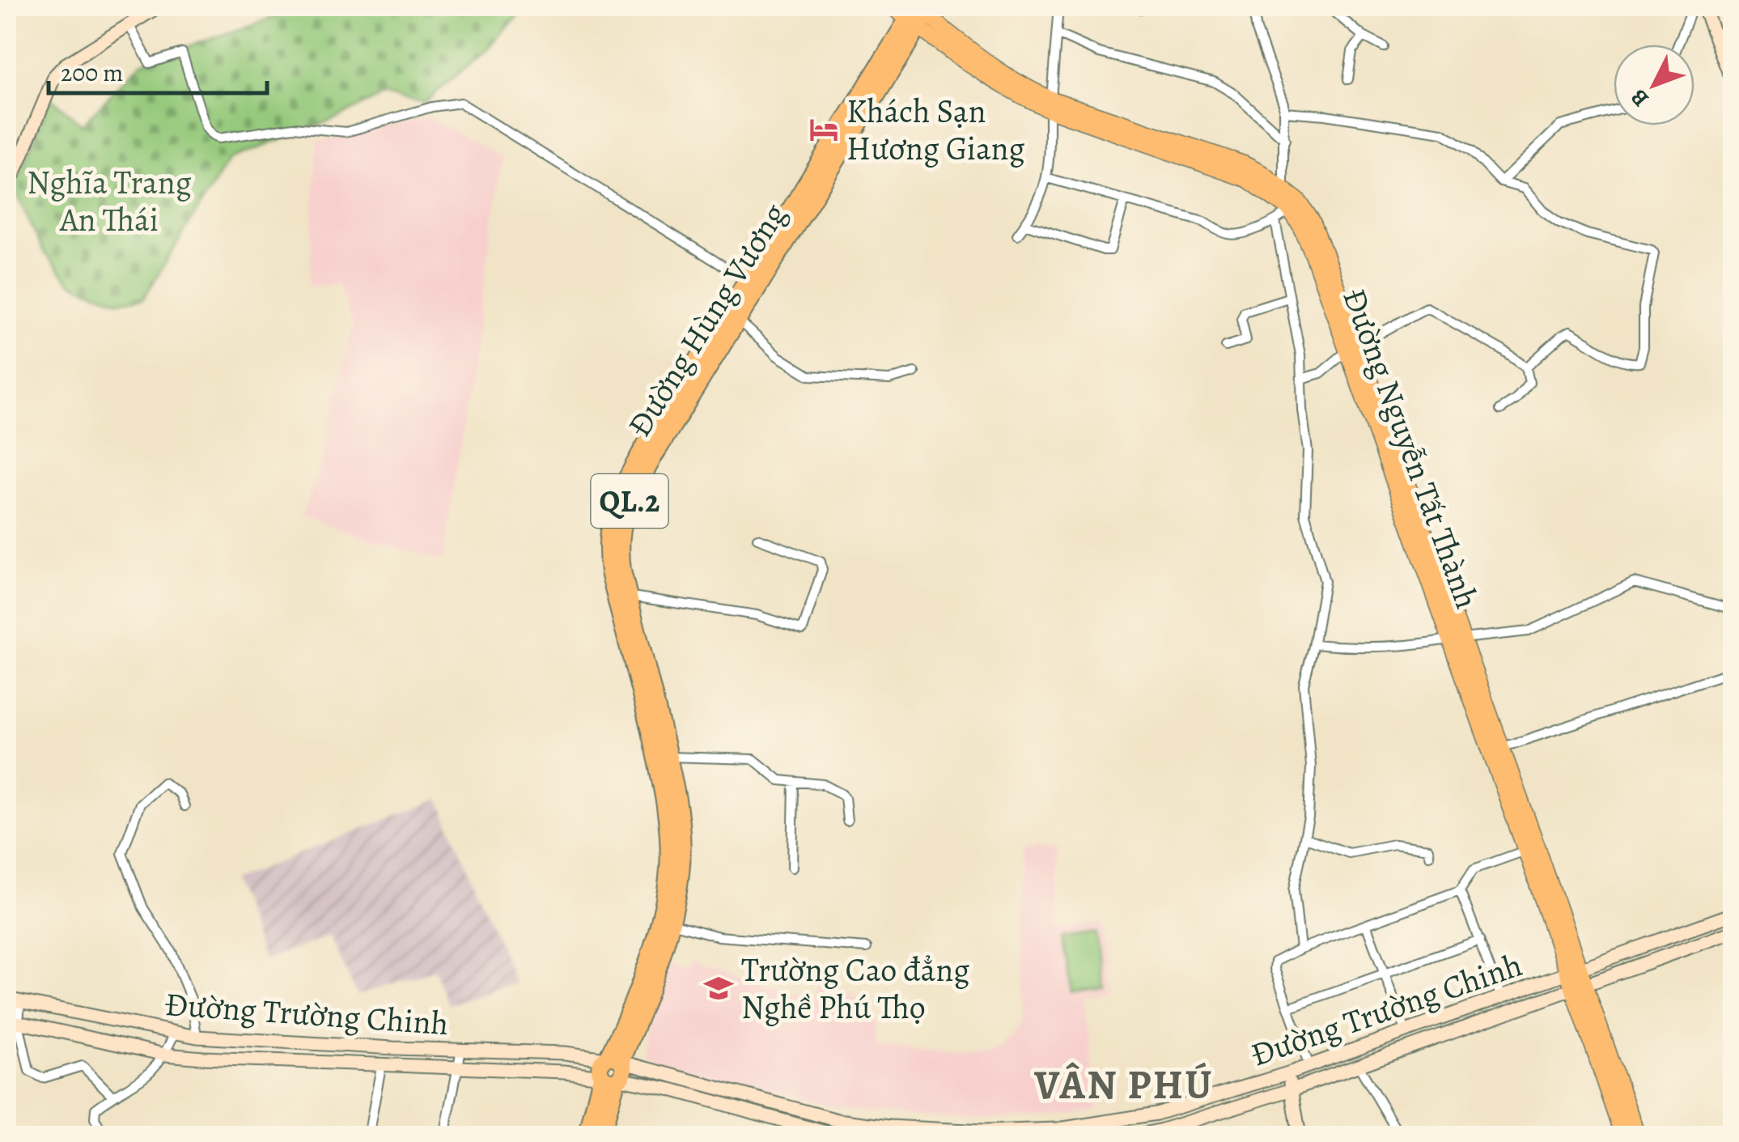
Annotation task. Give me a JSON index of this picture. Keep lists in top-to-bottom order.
{
  "streets": {
    "highway": ["Đường Hùng Vương", "QL.2"],
    "main road": ["Đường Nguyễn Tất Thành", "Đường Trường Chinh"]
  },
  "crossings": [
    ["Đường Hùng Vương", "Đường Nguyễn Tất Thành"],
    ["Đường Hùng Vương", "Đường Trường Chinh"],
    ["Đường Nguyễn Tất Thành", "Đường Trường Chinh"]
  ],
  "districts": ["VÂN PHÚ"],
  "parks": ["Nghĩa Trang An Thái"],
  "places": {
    "hotel": ["Khách Sạn Hương Giang"],
    "school or university": ["Trường Cao đẳng Nghề Phú Thọ"]
  },
  "scale_bar": "200 m",
  "north": "bottom left"
}
